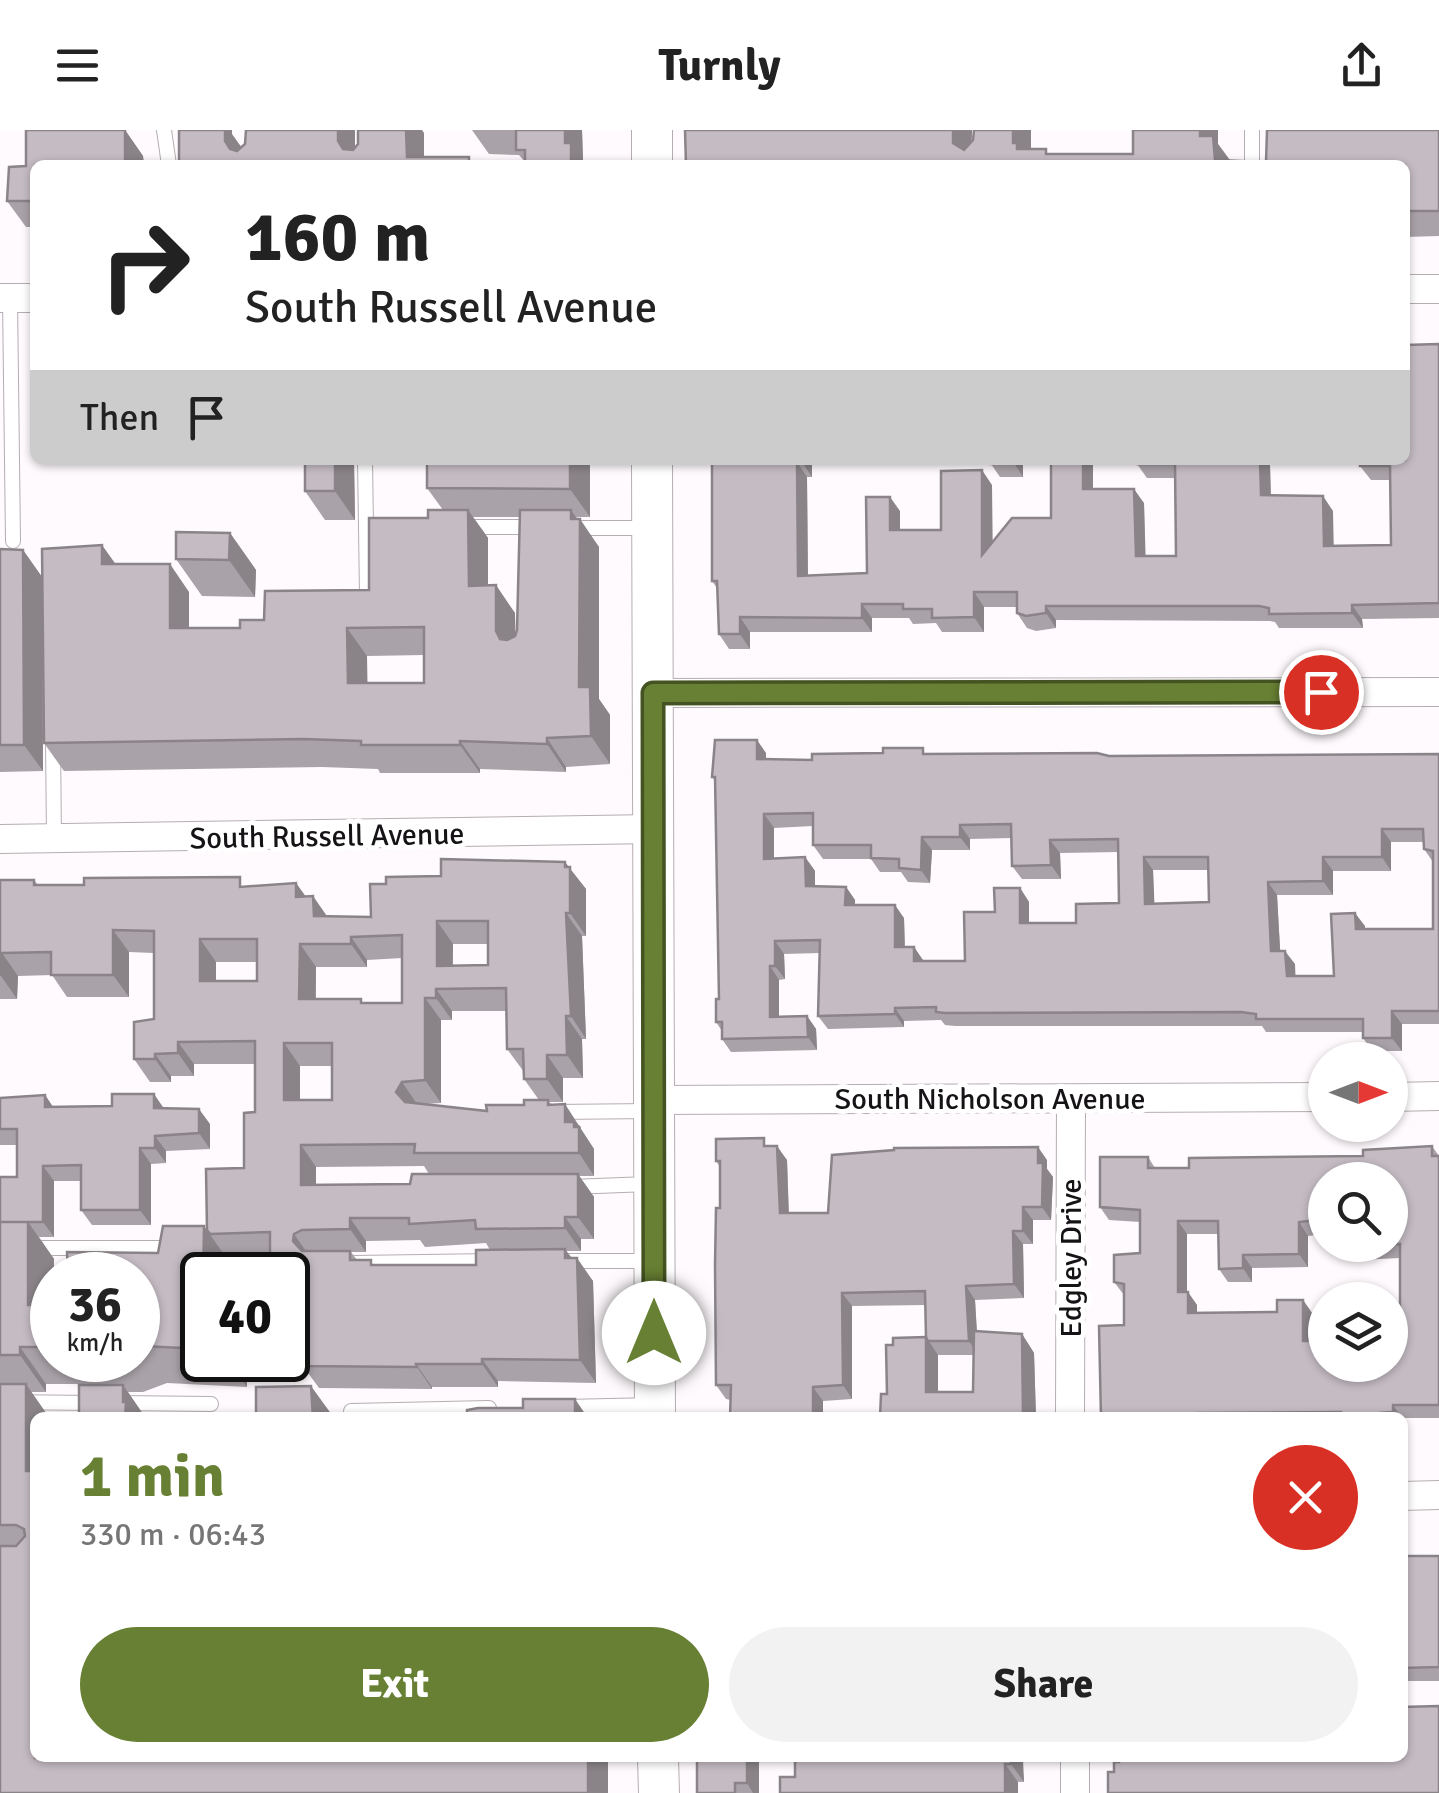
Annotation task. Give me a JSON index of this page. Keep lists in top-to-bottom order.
{
  "streets": {
    "street": ["South Russell Avenue", "South Nicholson Avenue", "Edgley Drive"]
  },
  "crossings": [
    ["South Nicholson Avenue", "Edgley Drive"]
  ],
  "north": "right",
  "page": {
    "header": "Turnly",
    "turn": ["160 m", "South Russell Avenue"],
    "then": "Then",
    "speed": "36 km/h",
    "limit": "40",
    "heading": ["1 min", "330 m · 06:43"],
    "buttons": ["Exit", "Share"]
  }
}
